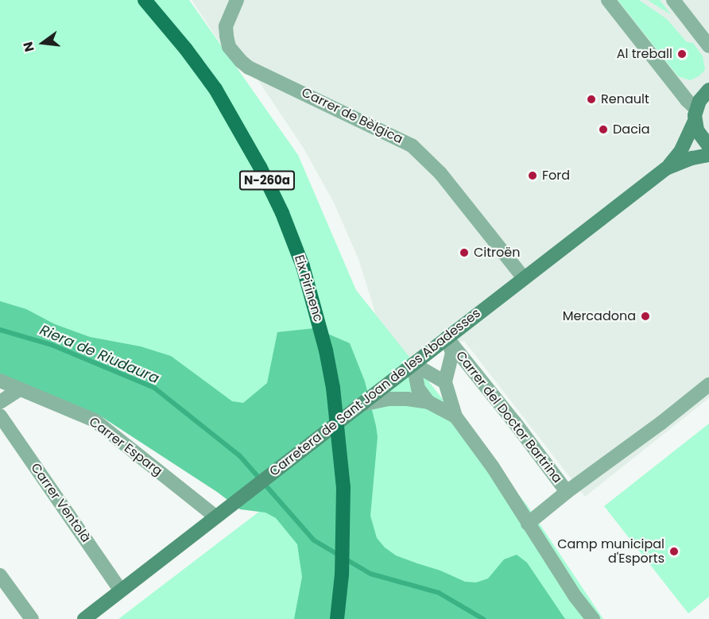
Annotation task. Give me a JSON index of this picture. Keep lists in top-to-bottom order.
{
  "streets": {
    "main road": ["N-260a", "Eix Pirinenc", "Carretera de Sant Joan de les Abadesses"],
    "street": [
      "Carrer de Bèlgica",
      "Carrer del Doctor Bartrina",
      "Carrer Esparg",
      "Carrer Ventolà"
    ]
  },
  "crossings": [
    ["Carrer de Bèlgica", "Carretera de Sant Joan de les Abadesses"],
    ["Carretera de Sant Joan de les Abadesses", "Carrer del Doctor Bartrina"],
    ["Carretera de Sant Joan de les Abadesses", "Carrer Esparg"],
    ["Carretera de Sant Joan de les Abadesses", "Carrer Ventolà"]
  ],
  "water": ["Riera de Riudaura"],
  "places": [
    "Al treball",
    "Renault",
    "Dacia",
    "Ford",
    "Citroën",
    "Mercadona",
    "Camp municipal d'Esports"
  ],
  "north": "left"
}
